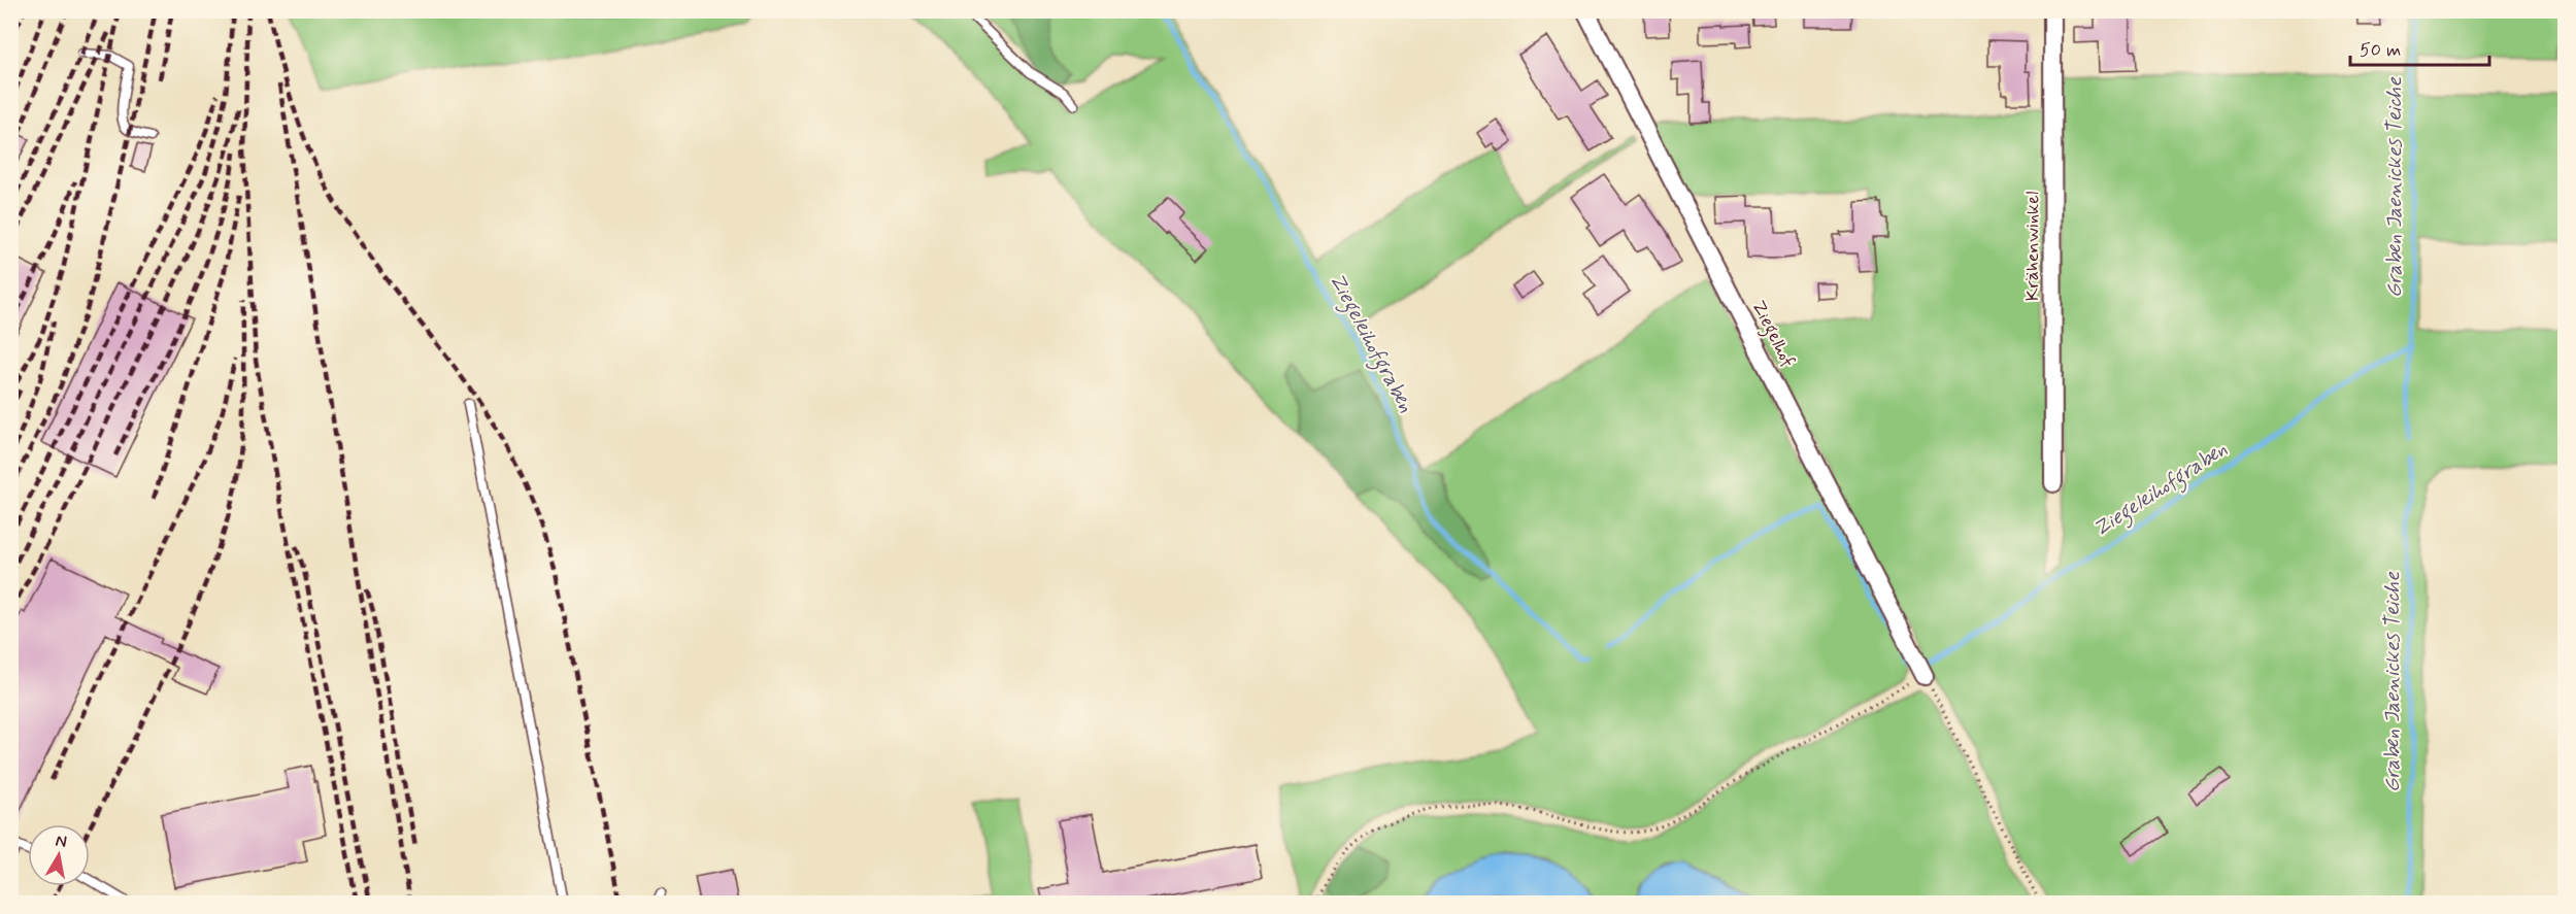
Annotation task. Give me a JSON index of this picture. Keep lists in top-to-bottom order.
{
  "streets": {
    "street": ["Krähenwinkel", "Ziegelhof"]
  },
  "water": ["Graben Jaenickes Teiche", "Ziegeleihofgraben"],
  "scale_bar": "50 m",
  "north": "top"
}
